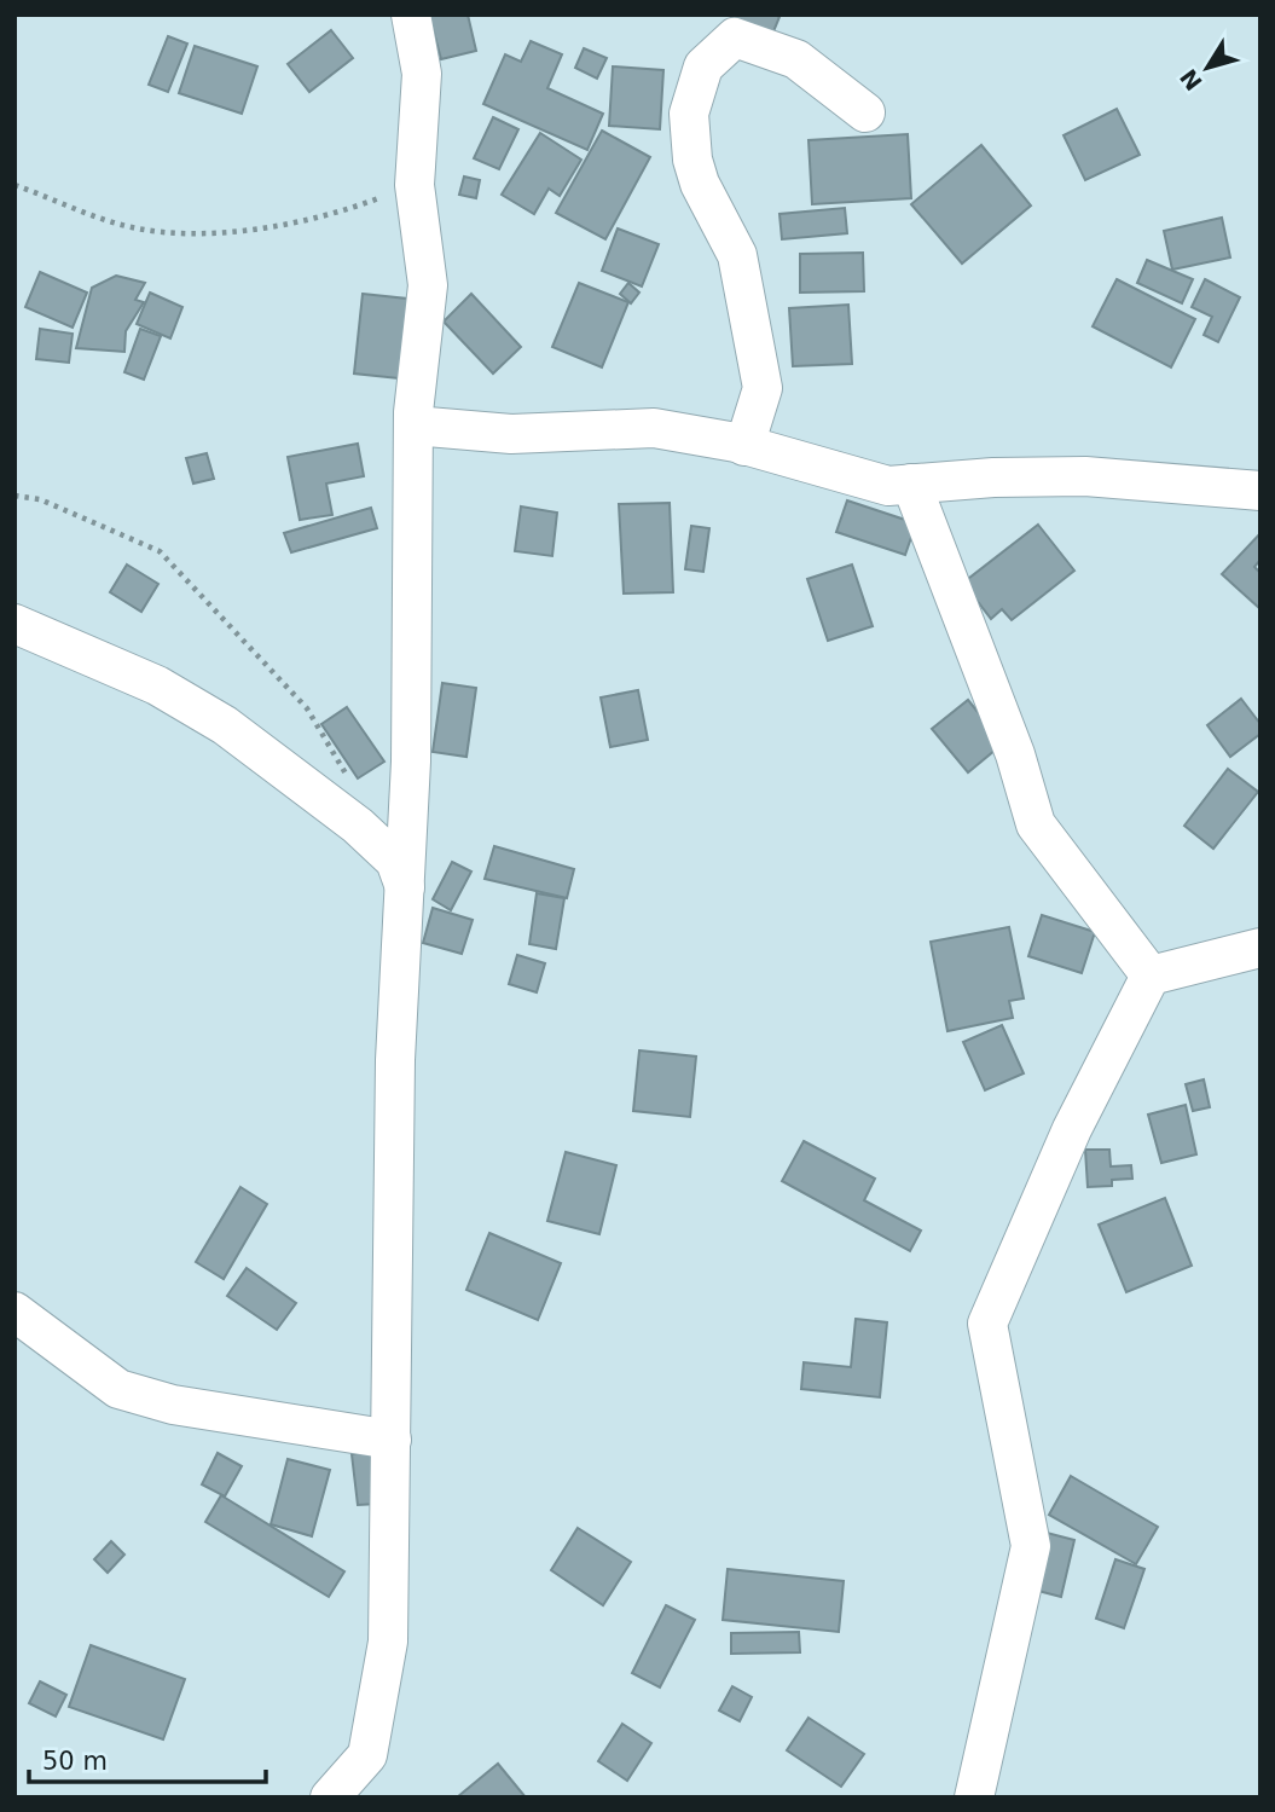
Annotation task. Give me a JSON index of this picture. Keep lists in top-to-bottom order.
{
  "scale_bar": "50 m",
  "north": "bottom left"
}
